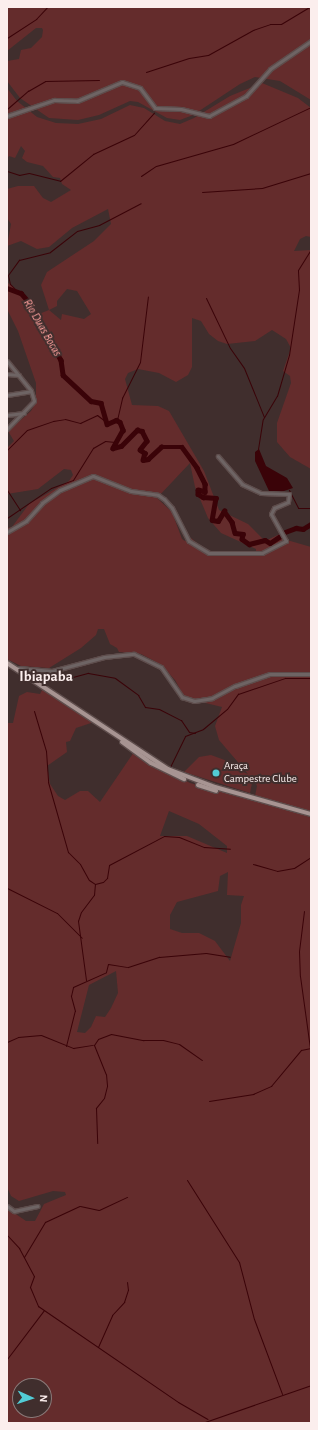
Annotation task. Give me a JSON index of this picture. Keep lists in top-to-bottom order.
{
  "districts": ["Ibiapaba"],
  "water": ["Rio Duas Bocas"],
  "places": ["Araça Campestre Clube"],
  "north": "right"
}
